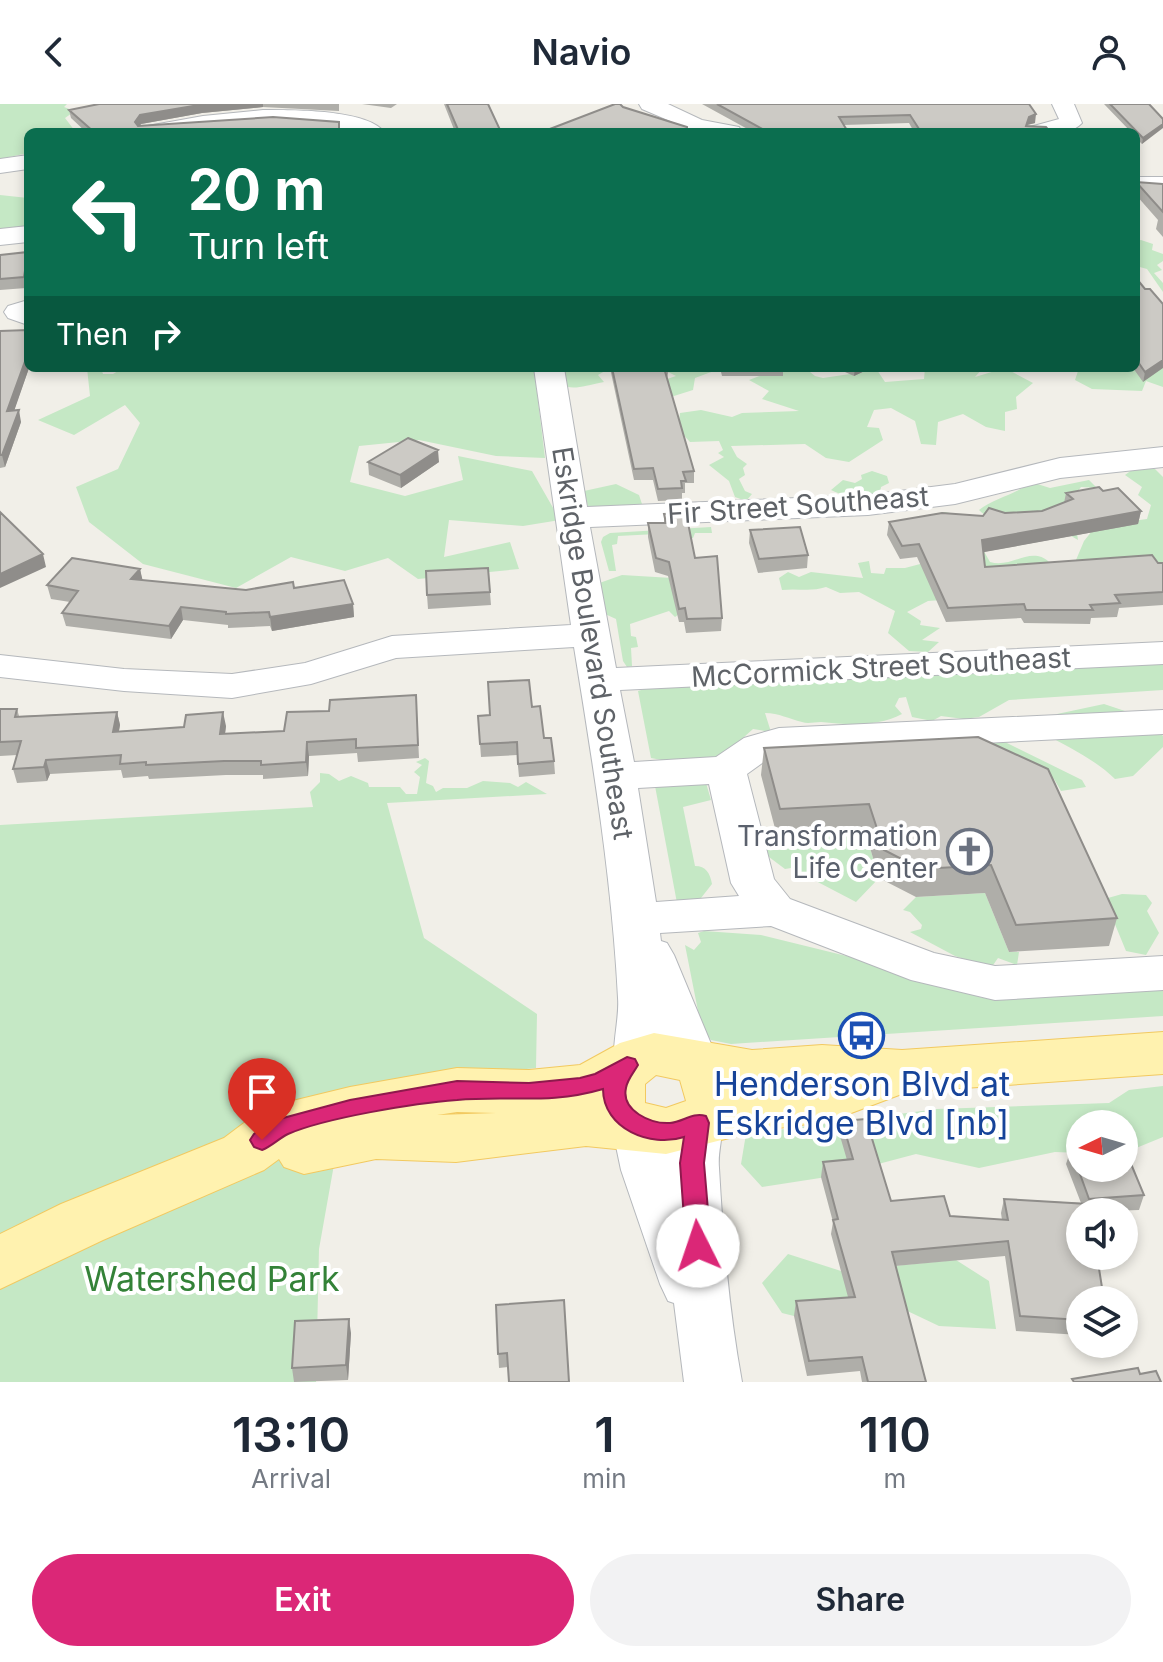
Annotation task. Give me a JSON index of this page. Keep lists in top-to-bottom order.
{
  "streets": {
    "street": ["Fir Street Southeast", "Eskridge Boulevard Southeast", "McCormick Street Southeast"]
  },
  "crossings": [
    ["Fir Street Southeast", "Eskridge Boulevard Southeast"],
    ["Eskridge Boulevard Southeast", "McCormick Street Southeast"]
  ],
  "parks": ["Watershed Park"],
  "places": {
    "church": ["Transformation Life Center"],
    "bus stop": ["Henderson Blvd at Eskridge Blvd [nb]"]
  },
  "north": "left",
  "page": {
    "header": "Navio",
    "turn": ["20 m", "Turn left"],
    "then": "Then",
    "eta": [
      "13:10",
      "Arrival",
      "1",
      "min",
      "110",
      "m"
    ],
    "buttons": ["Exit", "Share"]
  }
}
